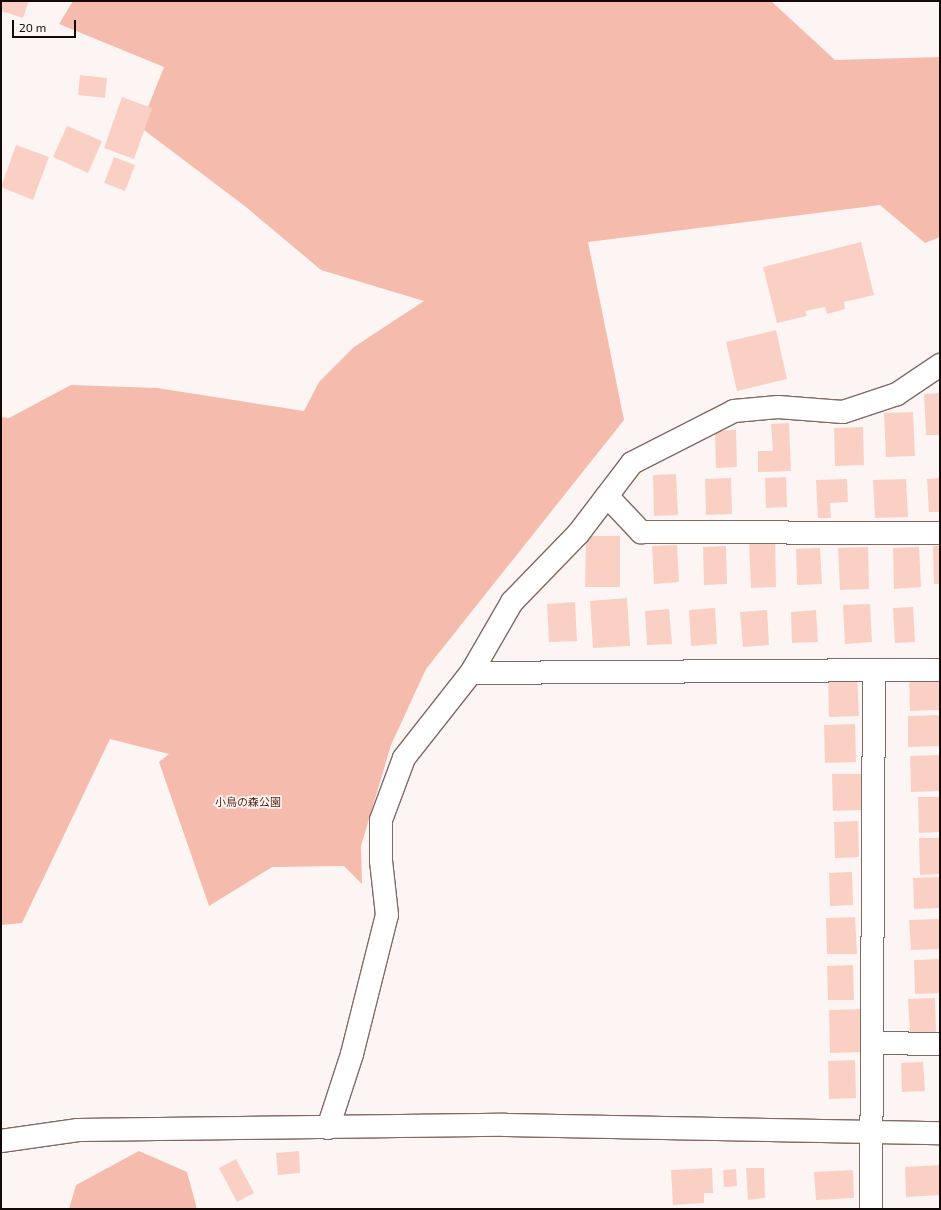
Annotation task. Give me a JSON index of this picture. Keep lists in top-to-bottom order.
{
  "parks": ["小鳥の森公園"],
  "scale_bar": "20 m"
}
